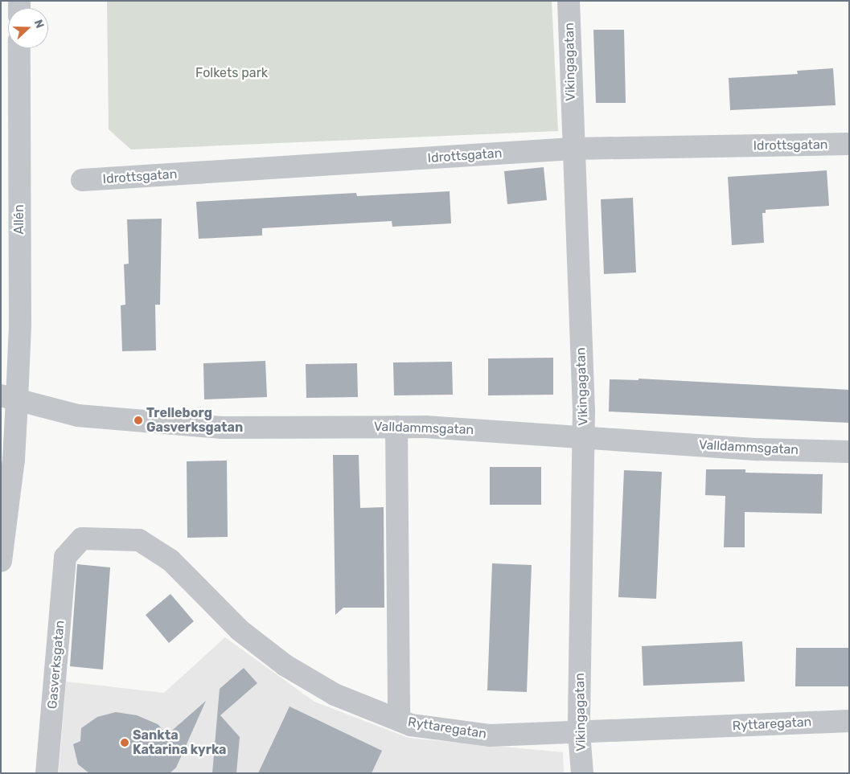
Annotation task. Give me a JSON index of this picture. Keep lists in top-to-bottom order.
{
  "streets": {
    "street": [
      "Vikingagatan",
      "Idrottsgatan",
      "Allén",
      "Valldammsgatan",
      "Gasverksgatan",
      "Ryttaregatan"
    ]
  },
  "crossings": [
    ["Vikingagatan", "Idrottsgatan"],
    ["Vikingagatan", "Valldammsgatan"],
    ["Vikingagatan", "Ryttaregatan"],
    ["Allén", "Valldammsgatan"],
    ["Gasverksgatan", "Ryttaregatan"]
  ],
  "parks": ["Folkets park"],
  "places": ["Trelleborg Gasverksgatan", "Sankta Katarina kyrka"],
  "north": "right"
}
